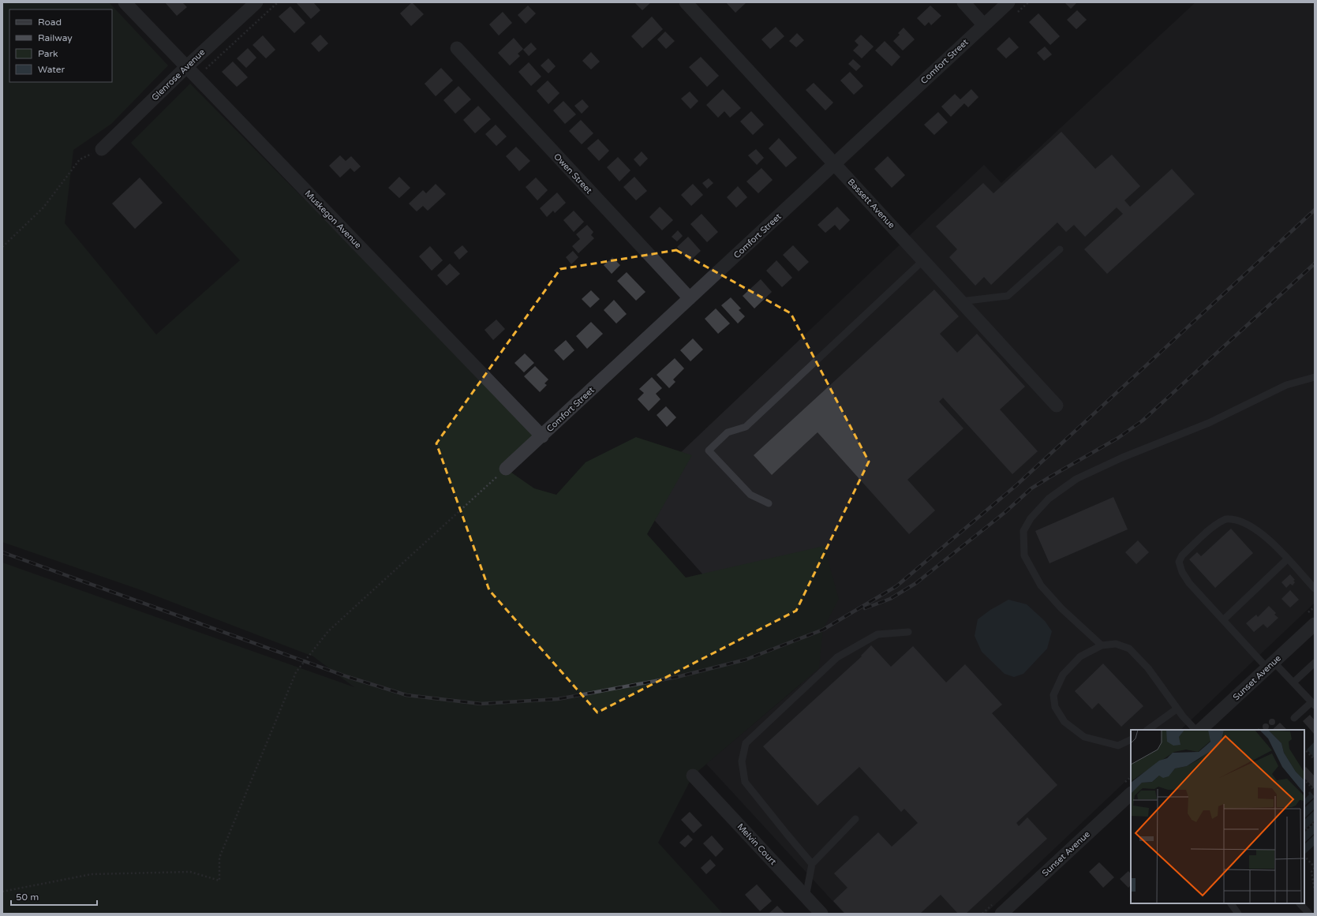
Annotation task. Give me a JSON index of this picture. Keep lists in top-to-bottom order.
{
  "streets": {
    "street": [
      "Comfort Street",
      "Glenrose Avenue",
      "Owen Street",
      "Bassett Avenue",
      "Muskegon Avenue",
      "Sunset Avenue",
      "Melvin Court"
    ]
  },
  "crossings": [
    ["Comfort Street", "Owen Street"],
    ["Comfort Street", "Bassett Avenue"],
    ["Comfort Street", "Muskegon Avenue"],
    ["Glenrose Avenue", "Muskegon Avenue"]
  ],
  "legend": [
    "Road",
    "Railway",
    "Park",
    "Water"
  ],
  "scale_bar": "50 m"
}
